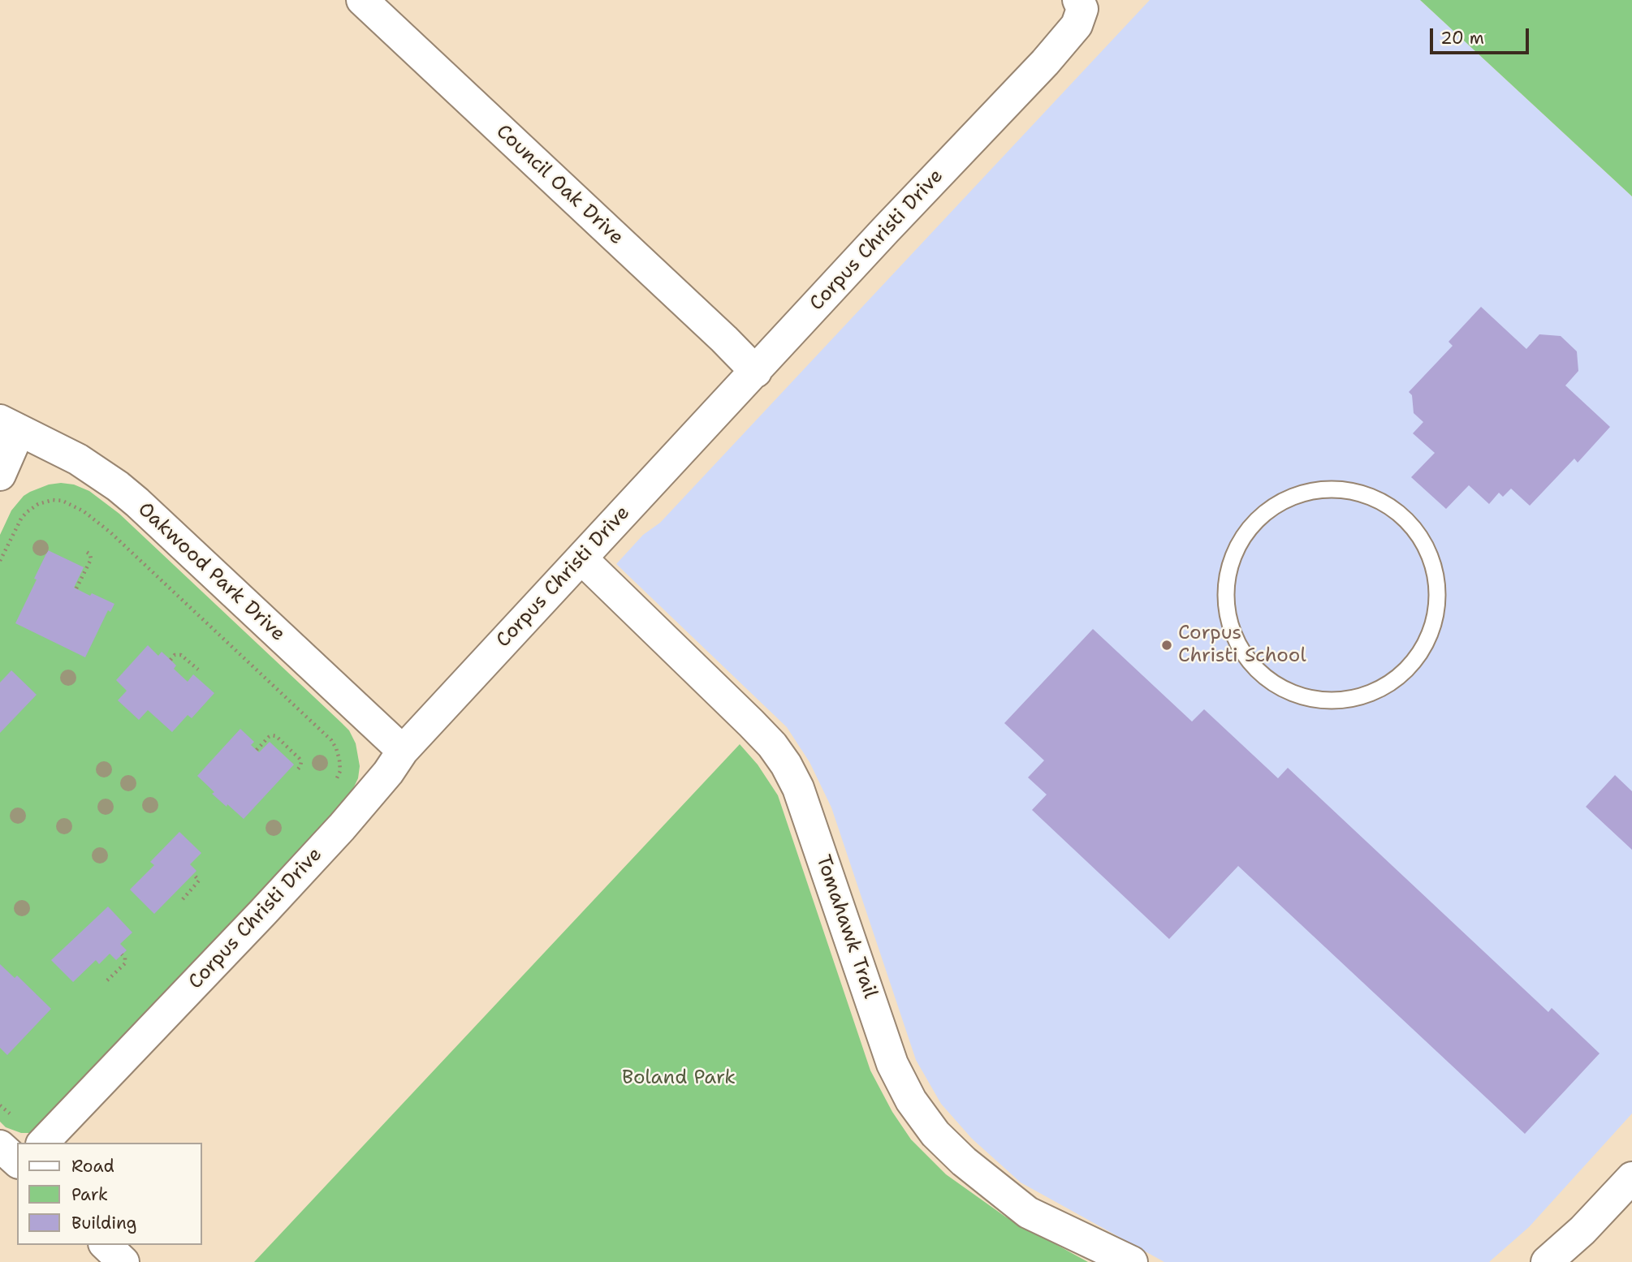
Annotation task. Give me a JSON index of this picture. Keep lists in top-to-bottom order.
{
  "streets": {
    "street": [
      "Council Oak Drive",
      "Corpus Christi Drive",
      "Oakwood Park Drive",
      "Tomahawk Trail"
    ]
  },
  "crossings": [
    ["Council Oak Drive", "Corpus Christi Drive"],
    ["Corpus Christi Drive", "Oakwood Park Drive"],
    ["Corpus Christi Drive", "Tomahawk Trail"]
  ],
  "parks": ["Boland Park"],
  "places": ["Corpus Christi School"],
  "legend": ["Road", "Park", "Building"],
  "scale_bar": "20 m"
}
